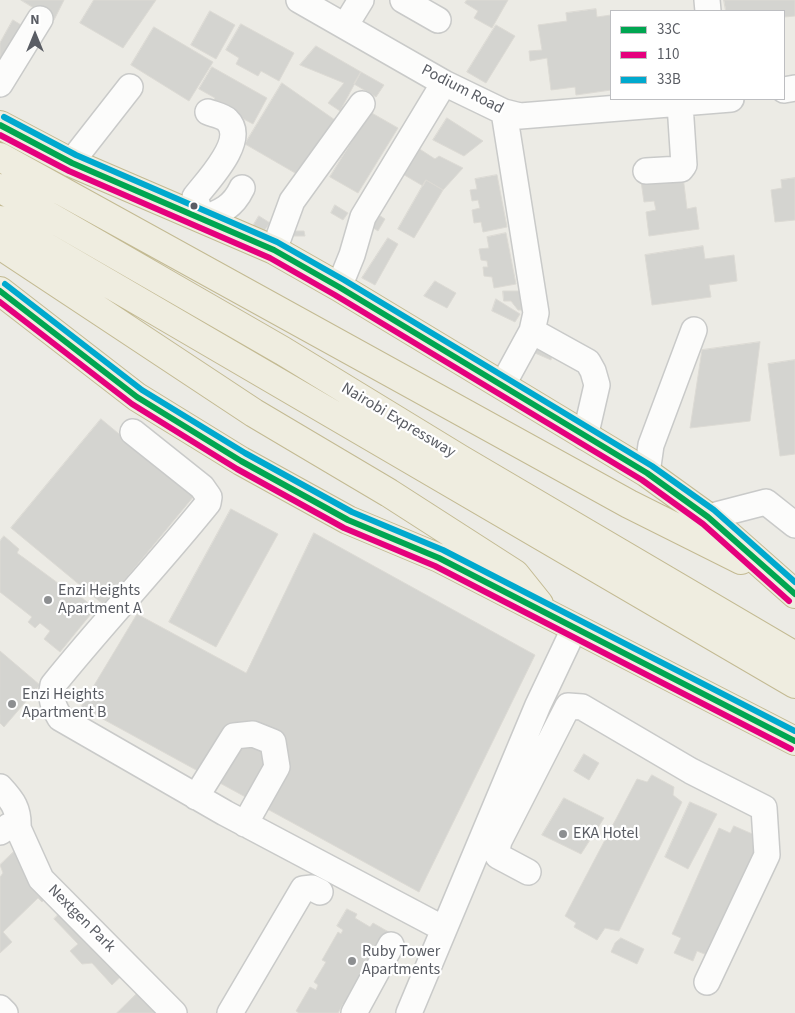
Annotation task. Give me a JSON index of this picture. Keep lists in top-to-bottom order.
{
  "streets": {
    "highway": ["Nairobi Expressway"],
    "street": ["Podium Road", "Nextgen Park"]
  },
  "places": [
    "Enzi Heights Apartment A",
    "Enzi Heights Apartment B",
    "EKA Hotel",
    "Ruby Tower Apartments"
  ],
  "lines": ["transit line 33B", "transit line 33C", "transit line 110"],
  "legend": ["33C", "110", "33B"],
  "north": "top"
}
